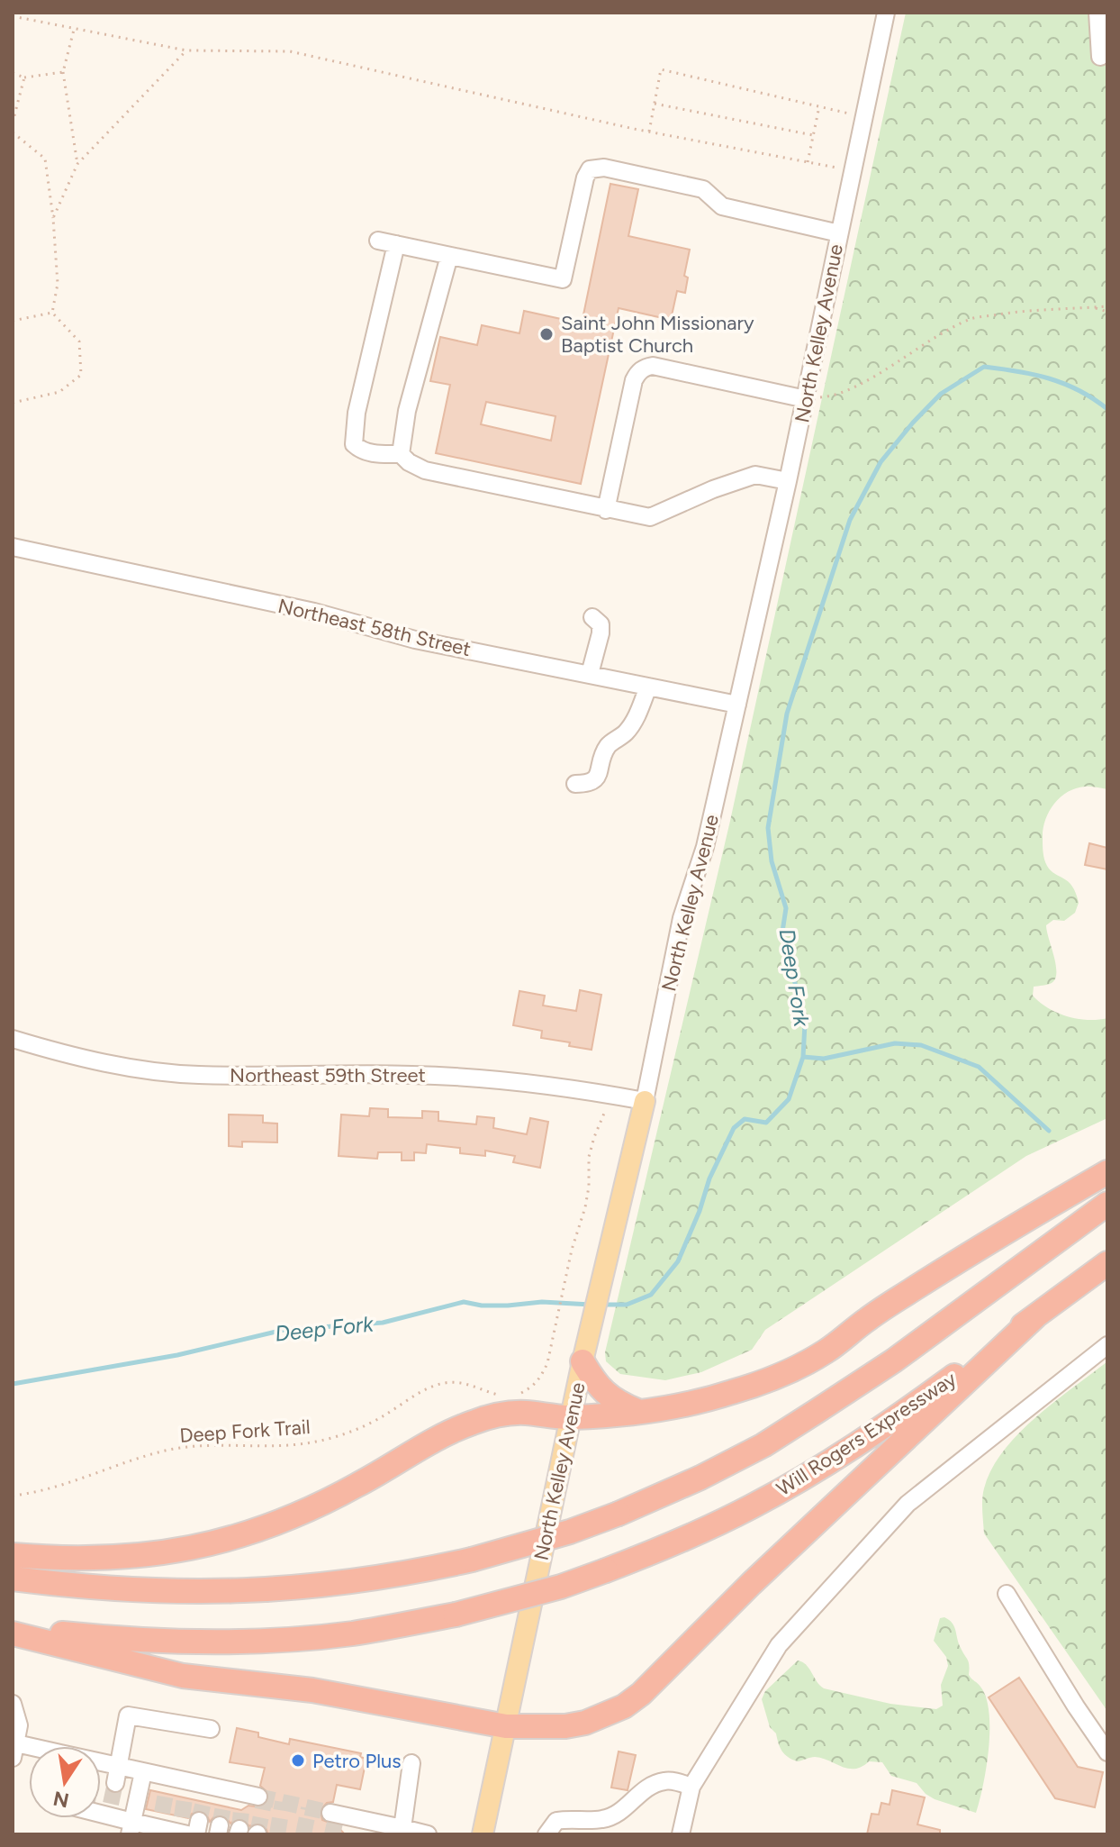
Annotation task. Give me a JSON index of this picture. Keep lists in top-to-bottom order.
{
  "streets": {
    "highway": ["Will Rogers Expressway"],
    "main road": ["North Kelley Avenue"],
    "street": ["Northeast 58th Street", "Northeast 59th Street"],
    "path": ["Deep Fork Trail"]
  },
  "crossings": [
    ["North Kelley Avenue", "Northeast 58th Street"],
    ["North Kelley Avenue", "Northeast 59th Street"]
  ],
  "water": ["Deep Fork"],
  "places": ["Saint John Missionary Baptist Church", "Petro Plus"],
  "north": "bottom"
}
